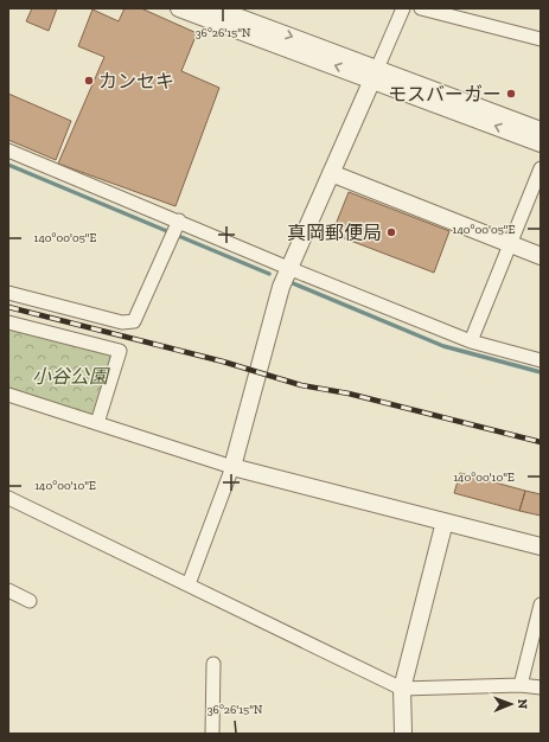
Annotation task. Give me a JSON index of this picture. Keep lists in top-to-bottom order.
{
  "parks": ["小谷公園"],
  "places": ["カンセキ", "モスバーガー", "真岡郵便局"],
  "north": "right",
  "coordinates": ["36°26'15\"N", "140°00'05\"E", "140°00'10\"E"]
}
